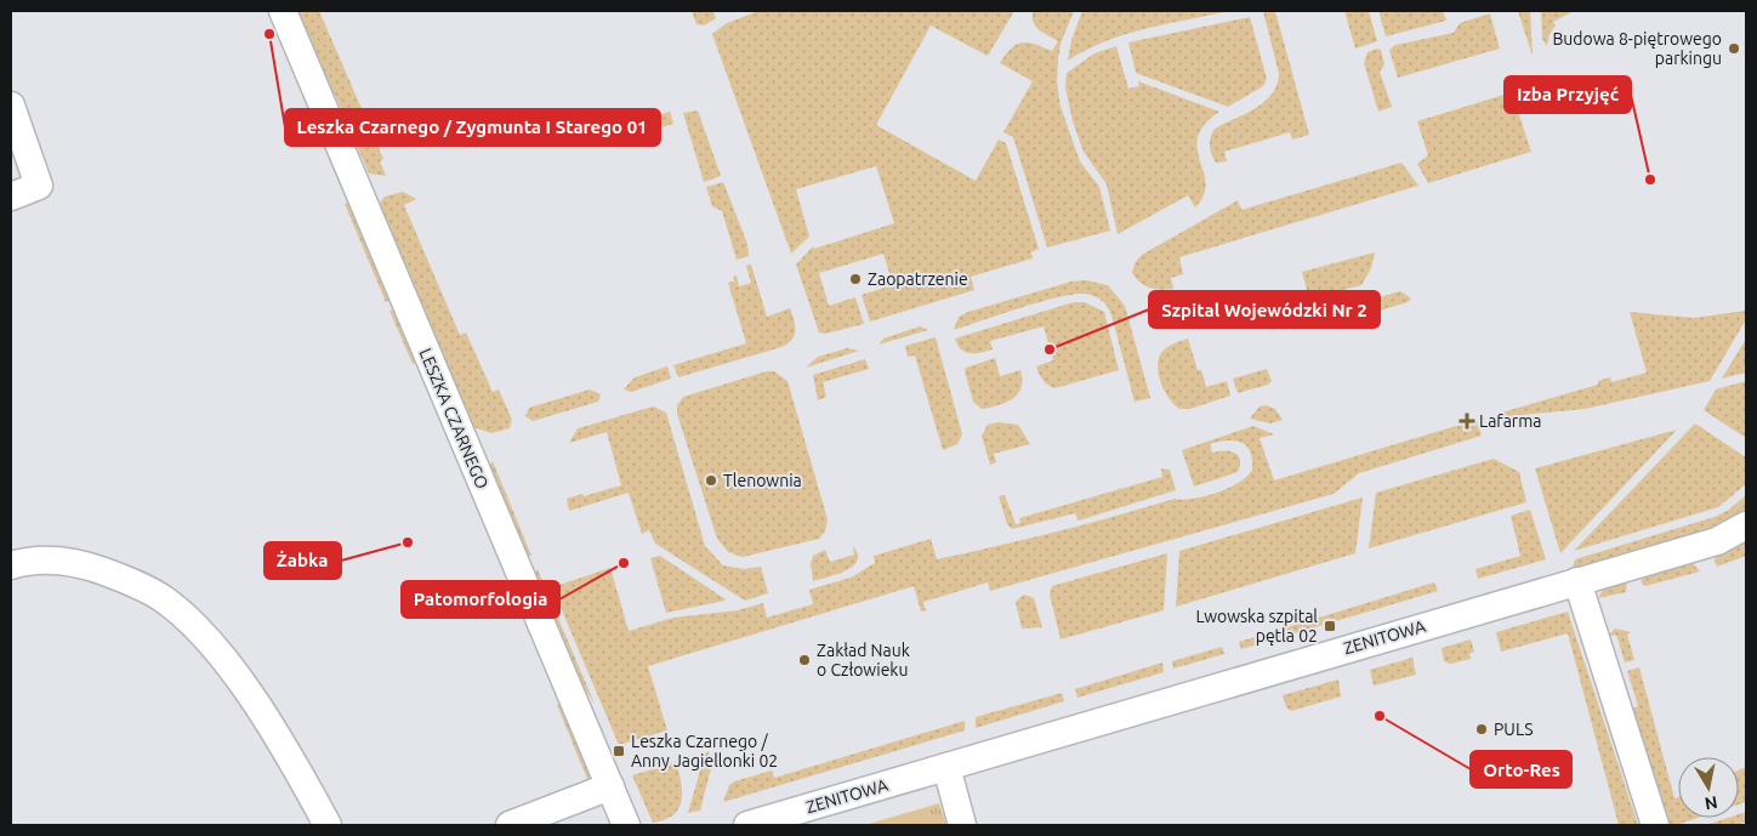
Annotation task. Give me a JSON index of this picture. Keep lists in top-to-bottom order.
{
  "streets": {
    "street": ["LESZKA CZARNEGO", "ZENITOWA"]
  },
  "places": {
    "other": [
      "Leszka Czarnego / Zygmunta I Starego 01",
      "Budowa 8-piętrowego parkingu",
      "Izba Przyjęć",
      "Zaopatrzenie",
      "Szpital Wojewódzki Nr 2",
      "Tlenownia",
      "Żabka",
      "Patomorfologia",
      "Zakład Nauk o Człowieku",
      "Orto-Res",
      "PULS"
    ],
    "health": ["Lafarma"],
    "transit": ["Lwowska szpital pętla 02", "Leszka Czarnego / Anny Jagiellonki 02"]
  },
  "north": "bottom"
}
